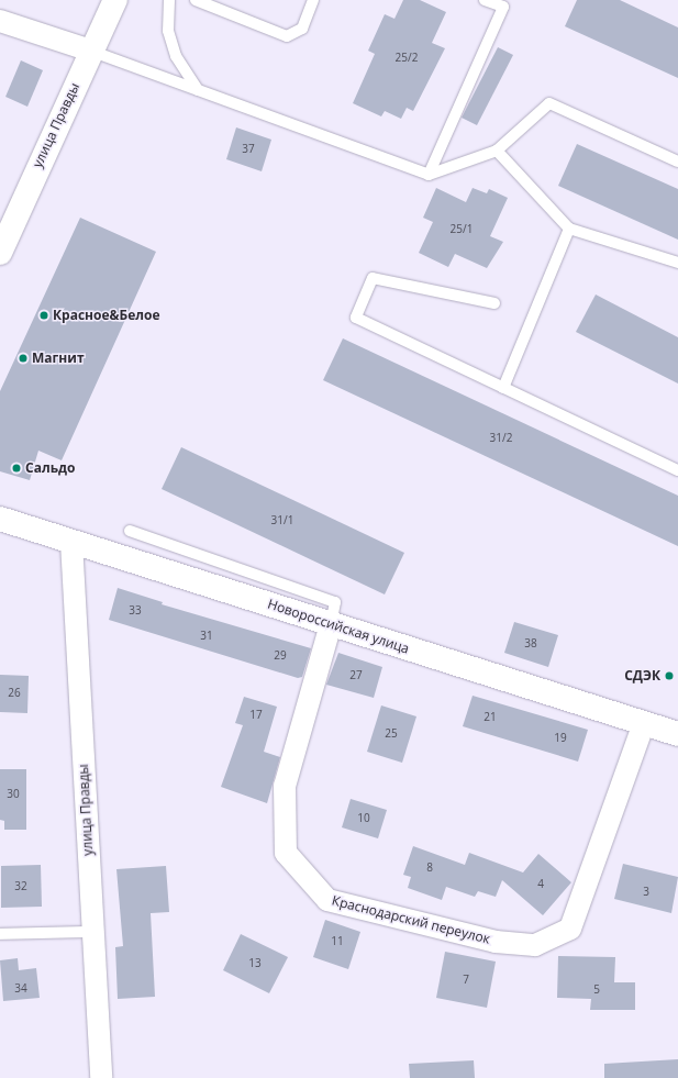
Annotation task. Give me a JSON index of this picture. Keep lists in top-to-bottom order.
{
  "streets": {
    "main road": ["улица Правды", "Новороссийская улица"],
    "street": ["Краснодарский переулок"]
  },
  "crossings": [
    ["улица Правды", "Новороссийская улица"],
    ["Новороссийская улица", "Краснодарский переулок"]
  ],
  "places": [
    "Красное&Белое",
    "Магнит",
    "Сальдо",
    "СДЭК"
  ],
  "house_numbers": [
    "25/2",
    "37",
    "25/1",
    "31/2",
    "31/1",
    "33",
    "31",
    "38",
    "29",
    "27",
    "26",
    "17",
    "21",
    "25",
    "19",
    "30",
    "10",
    "8",
    "4",
    "32",
    "3",
    "11",
    "13",
    "7",
    "34",
    "5"
  ]
}
